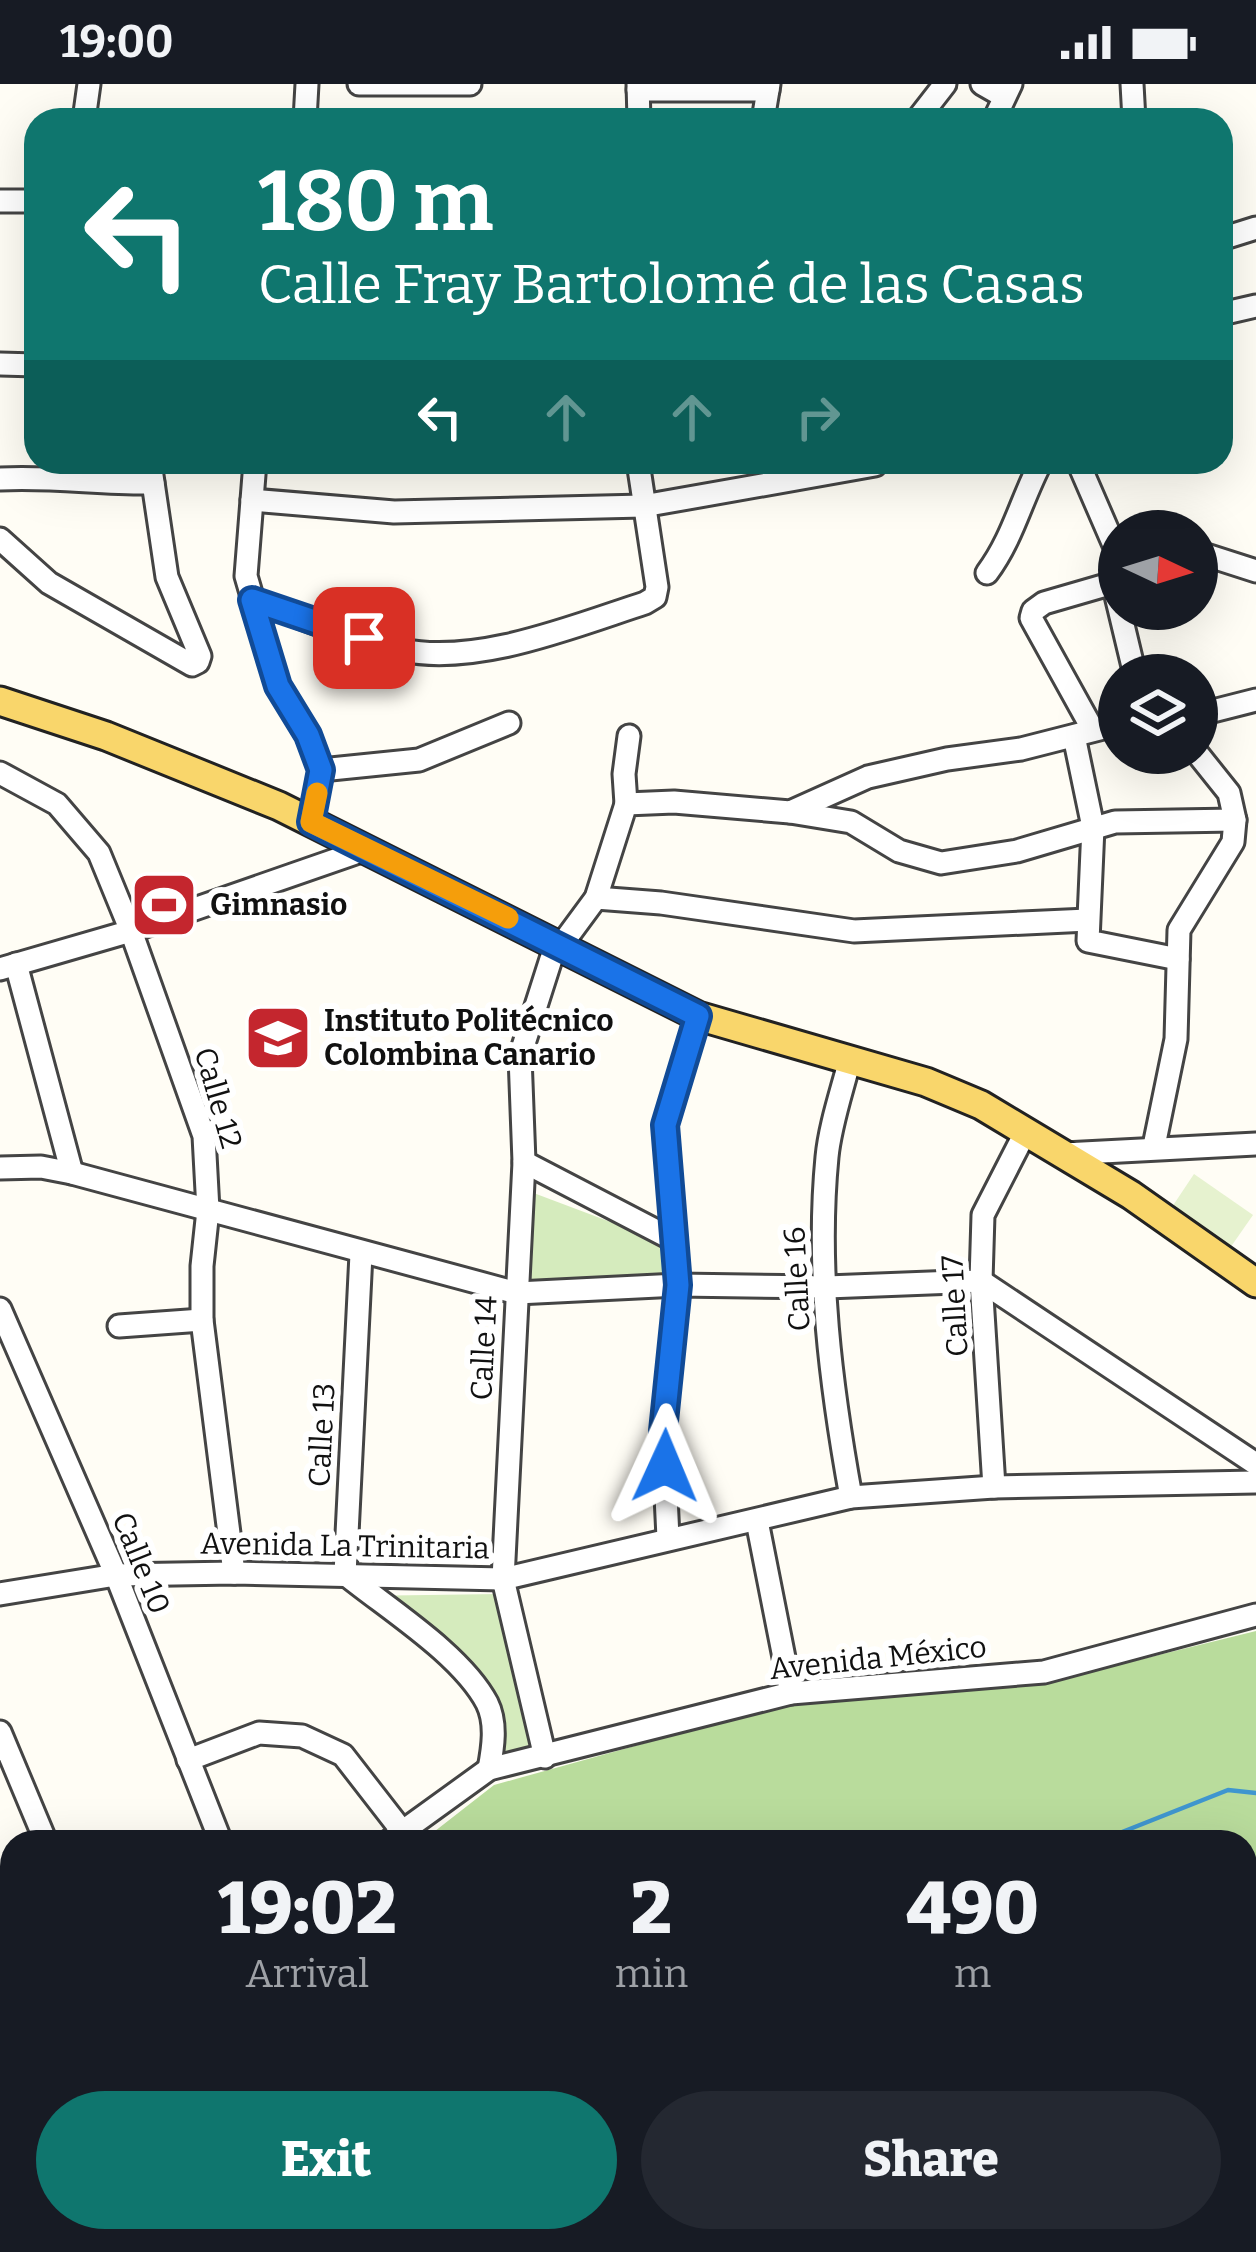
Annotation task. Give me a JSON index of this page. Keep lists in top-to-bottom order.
{
  "streets": {
    "street": [
      "Calle 12",
      "Calle 16",
      "Calle 17",
      "Calle 14",
      "Calle 13",
      "Avenida La Trinitaria",
      "Calle 10",
      "Avenida México"
    ]
  },
  "crossings": [
    ["Calle 12", "Avenida La Trinitaria"],
    ["Calle 16", "Avenida La Trinitaria"],
    ["Calle 17", "Avenida La Trinitaria"],
    ["Calle 14", "Avenida La Trinitaria"],
    ["Calle 14", "Avenida México"],
    ["Calle 13", "Avenida La Trinitaria"],
    ["Avenida La Trinitaria", "Calle 10"]
  ],
  "places": {
    "sports": ["Gimnasio"],
    "school or university": ["Instituto Politécnico Colombina Canario"]
  },
  "north": "right",
  "page": {
    "status": "19:00",
    "turn": ["180 m", "Calle Fray Bartolomé de las Casas"],
    "eta": [
      "19:02",
      "Arrival",
      "2",
      "min",
      "490",
      "m"
    ],
    "buttons": ["Exit", "Share"]
  }
}
